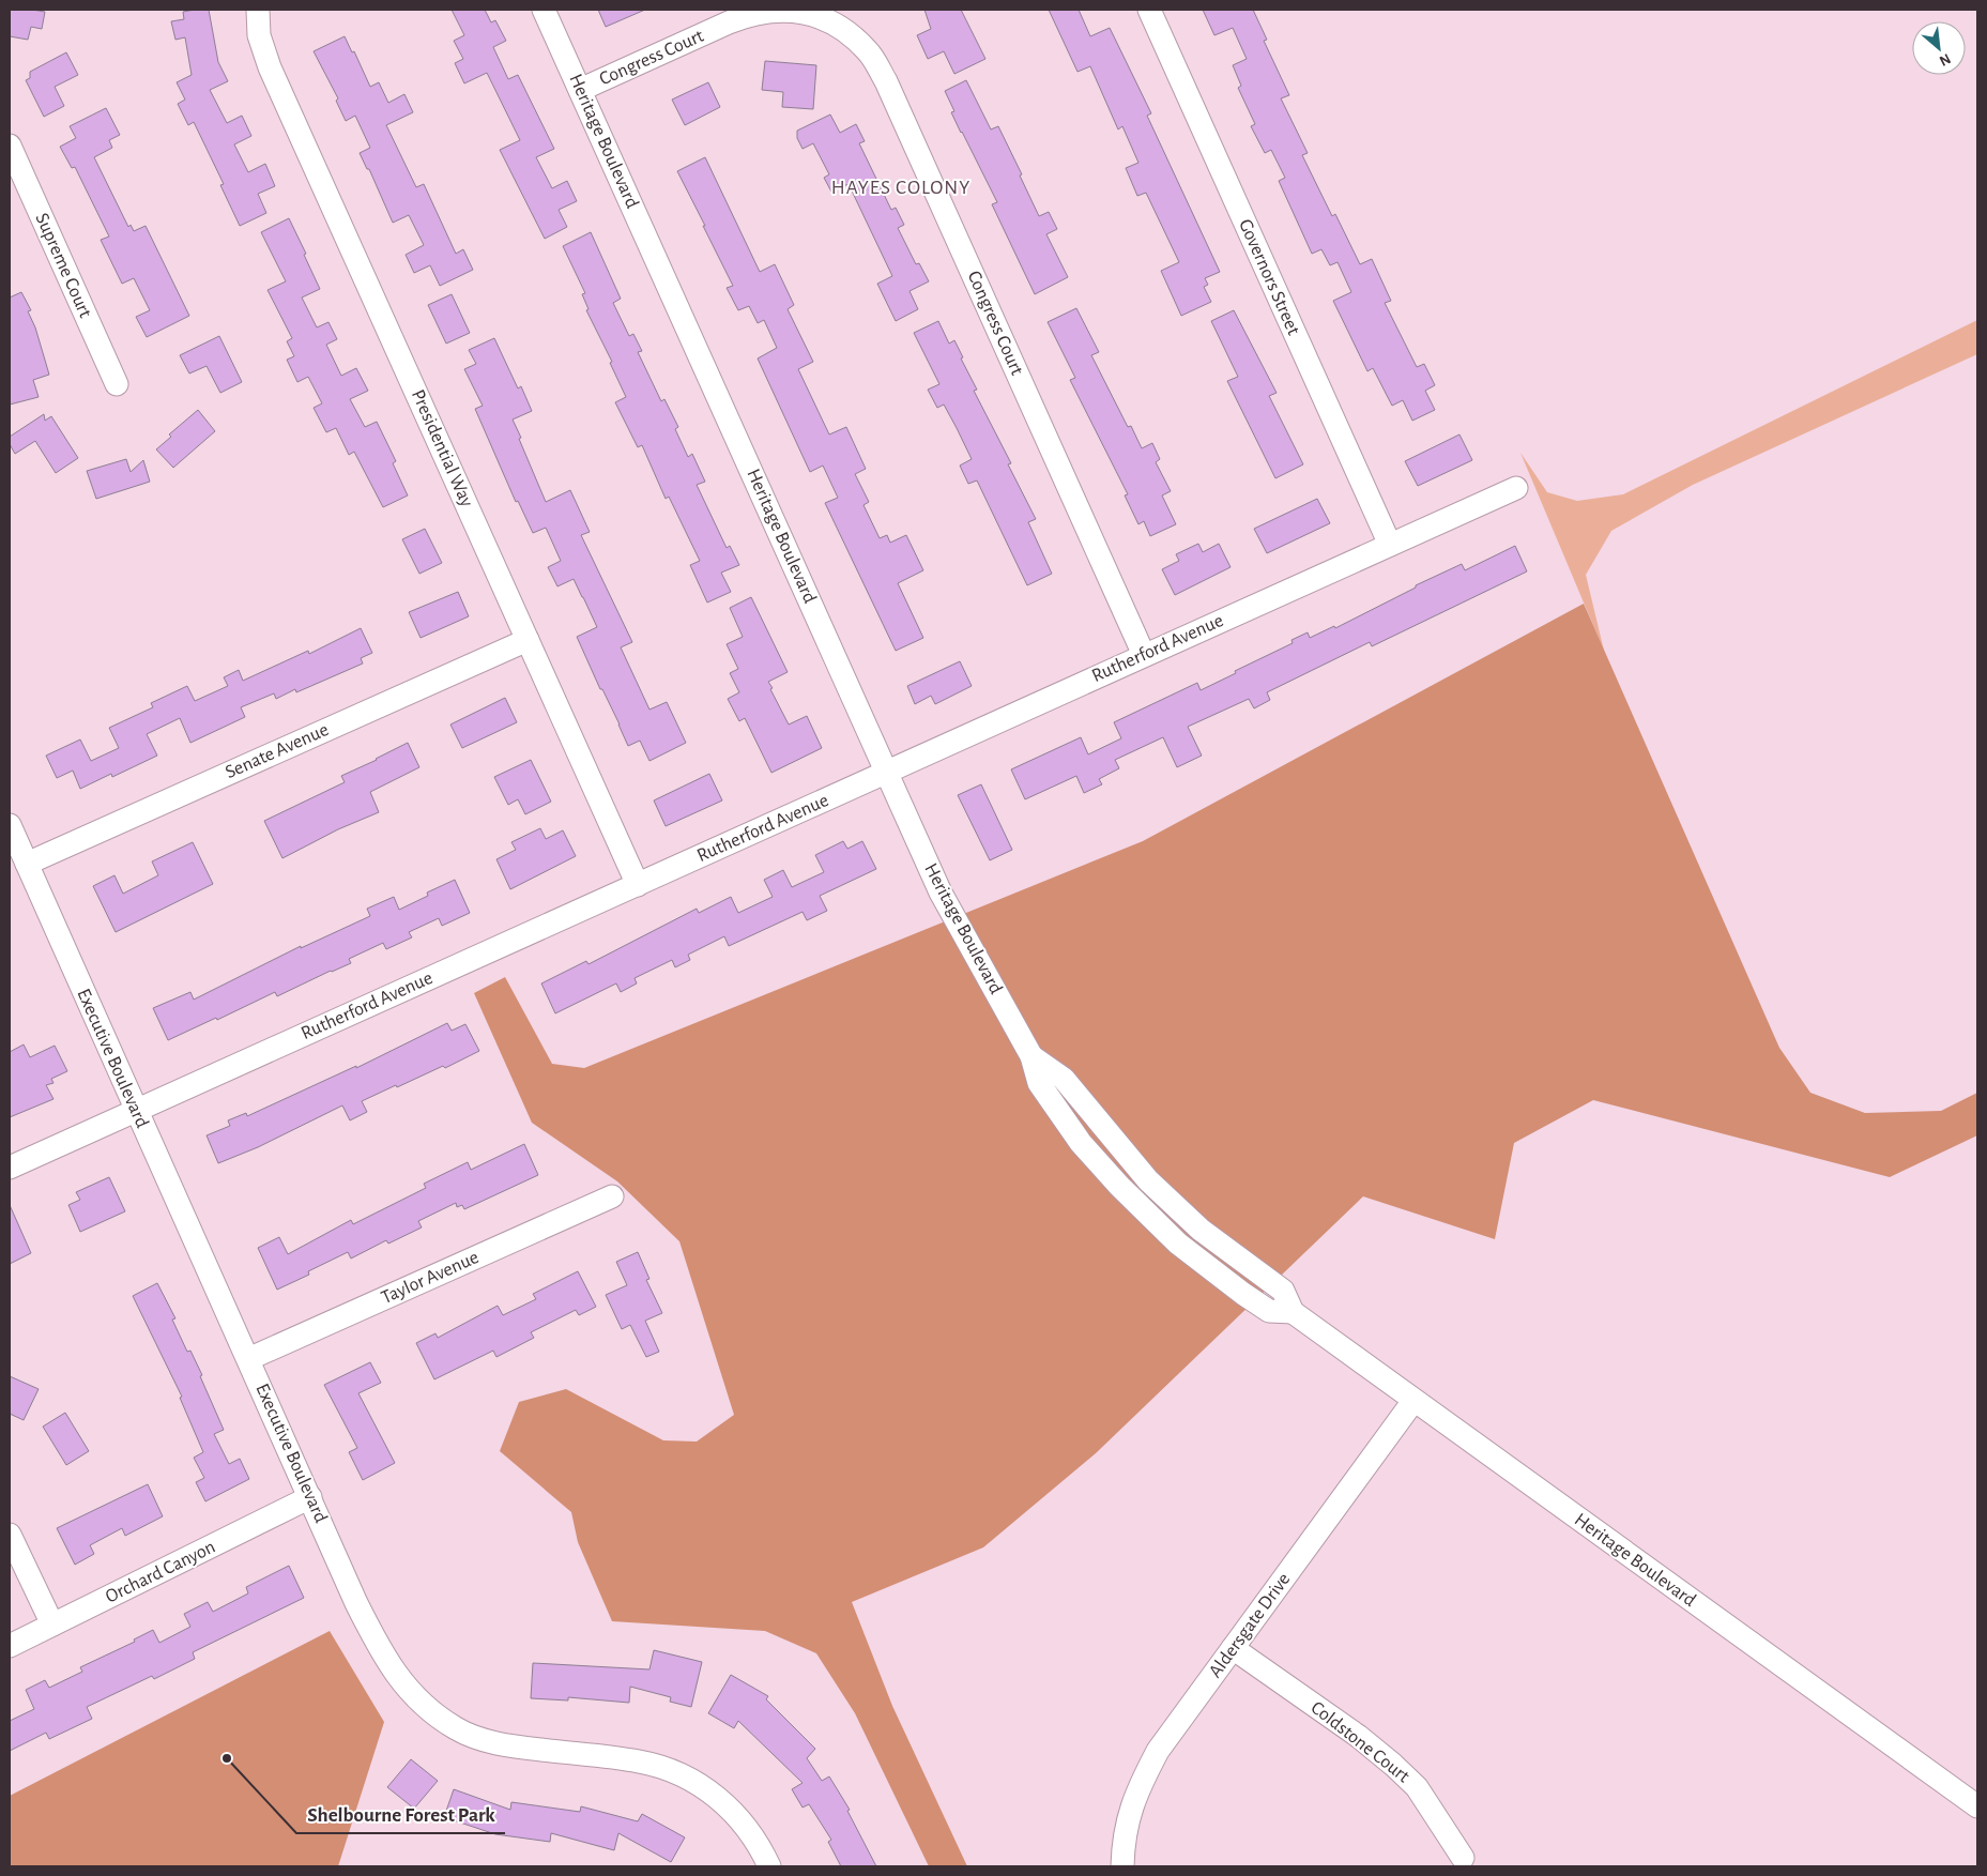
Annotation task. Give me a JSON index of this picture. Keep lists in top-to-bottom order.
{
  "streets": {
    "street": [
      "Congress Court",
      "Heritage Boulevard",
      "Supreme Court",
      "Governors Street",
      "Presidential Way",
      "Rutherford Avenue",
      "Senate Avenue",
      "Executive Boulevard",
      "Taylor Avenue",
      "Orchard Canyon",
      "Aldersgate Drive",
      "Coldstone Court"
    ]
  },
  "crossings": [
    ["Congress Court", "Heritage Boulevard"],
    ["Congress Court", "Rutherford Avenue"],
    ["Heritage Boulevard", "Rutherford Avenue"],
    ["Heritage Boulevard", "Aldersgate Drive"],
    ["Governors Street", "Rutherford Avenue"],
    ["Presidential Way", "Rutherford Avenue"],
    ["Presidential Way", "Senate Avenue"],
    ["Rutherford Avenue", "Executive Boulevard"],
    ["Senate Avenue", "Executive Boulevard"],
    ["Executive Boulevard", "Taylor Avenue"],
    ["Executive Boulevard", "Orchard Canyon"],
    ["Aldersgate Drive", "Coldstone Court"]
  ],
  "districts": ["HAYES COLONY"],
  "places": ["Shelbourne Forest Park"],
  "north": "bottom right"
}
